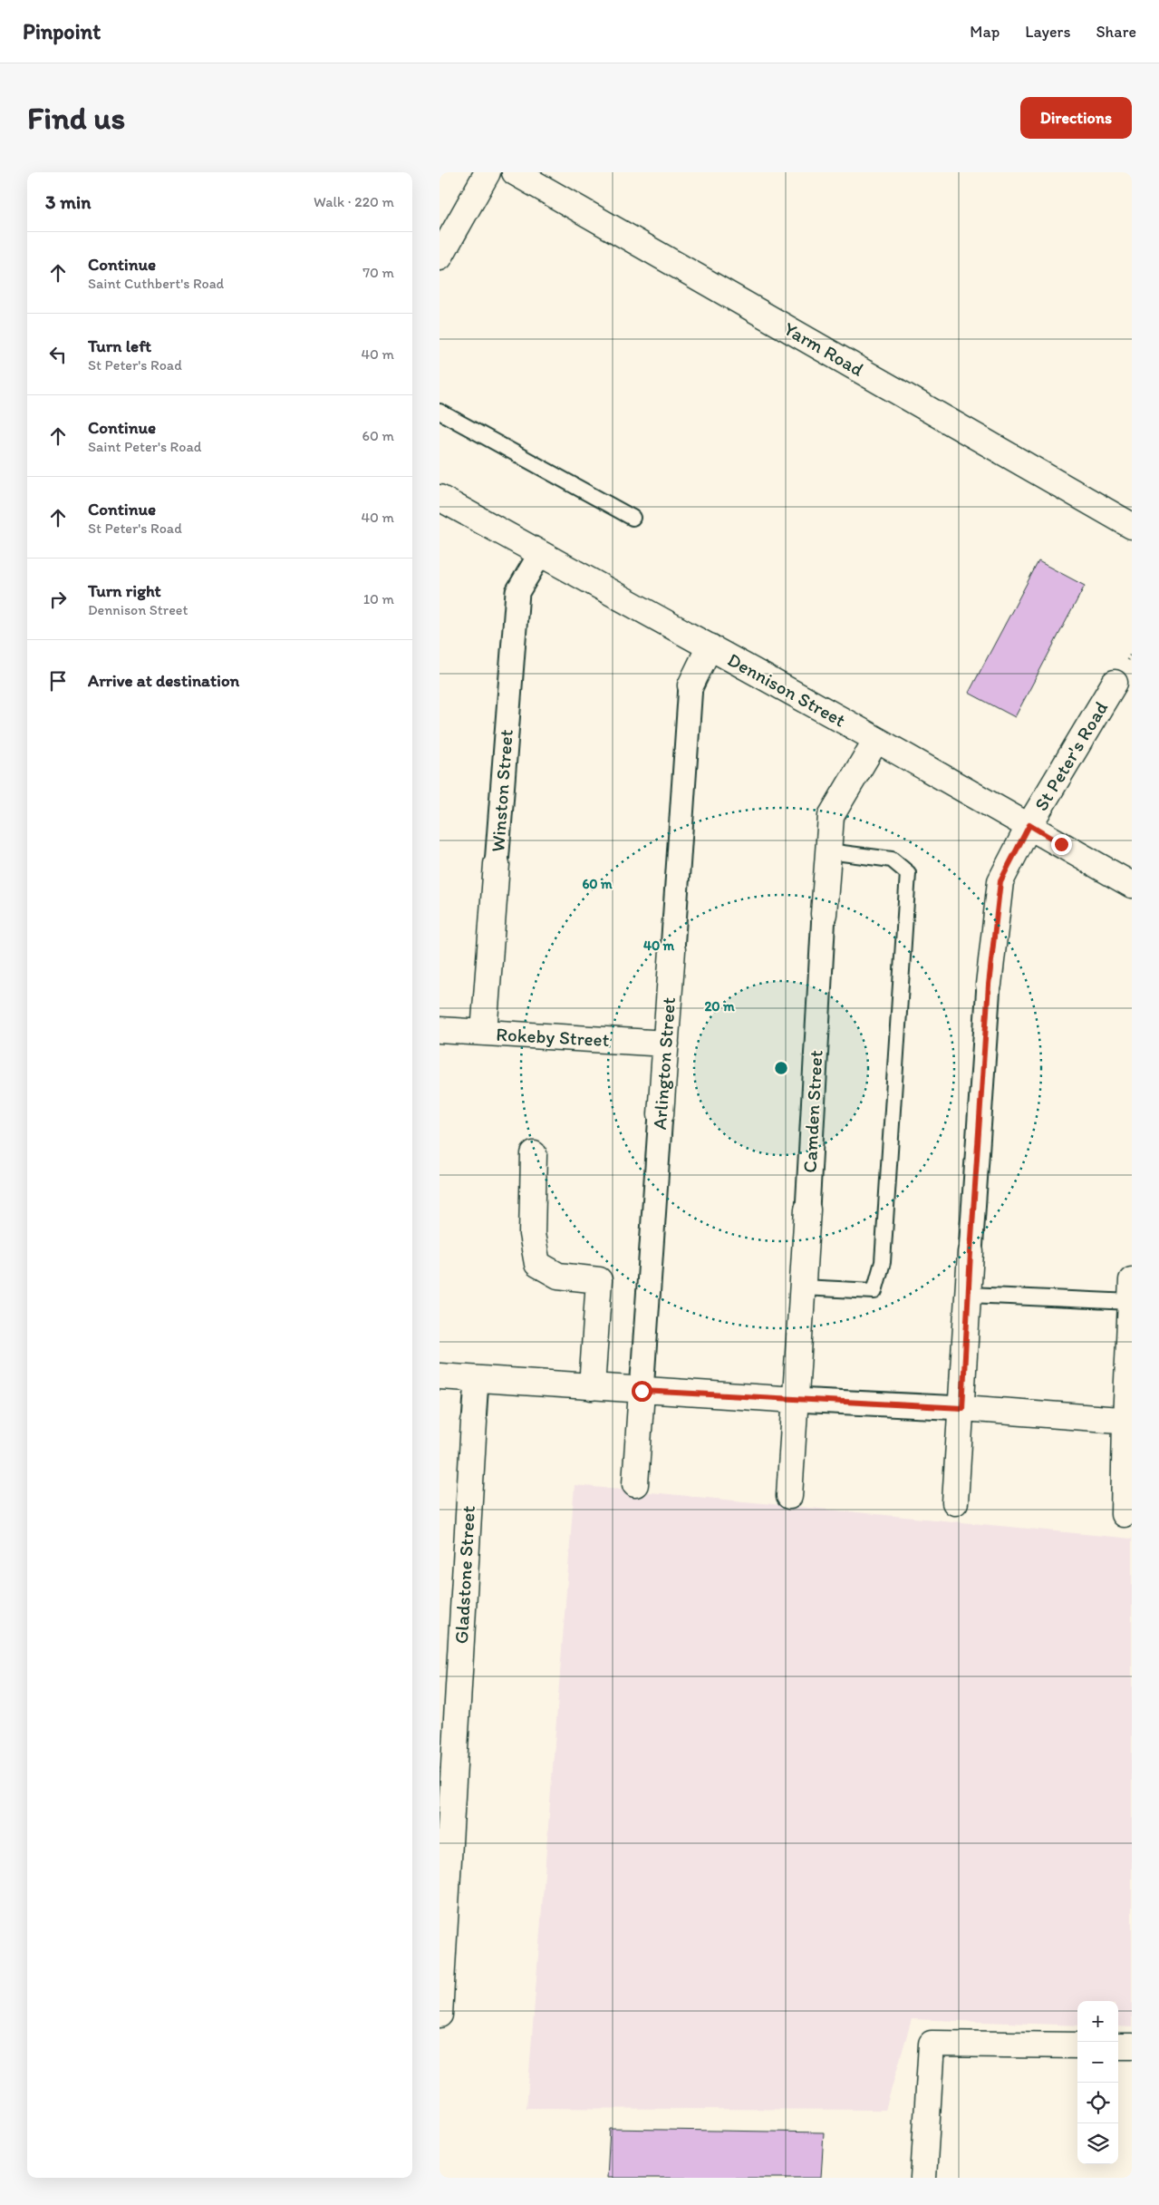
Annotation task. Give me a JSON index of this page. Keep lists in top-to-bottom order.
{
  "streets": {
    "street": [
      "Yarm Road",
      "Dennison Street",
      "St Peter's Road",
      "Winston Street",
      "Rokeby Street",
      "Arlington Street",
      "Camden Street",
      "Gladstone Street"
    ]
  },
  "crossings": [
    ["Dennison Street", "St Peter's Road"],
    ["Dennison Street", "Winston Street"],
    ["Dennison Street", "Arlington Street"],
    ["Dennison Street", "Camden Street"],
    ["Winston Street", "Rokeby Street"],
    ["Rokeby Street", "Arlington Street"]
  ],
  "page": {
    "header": "Pinpoint",
    "nav": ["Map", "Layers", "Share"],
    "buttons": "Directions",
    "title": "Find us",
    "heading": ["3 min", "Walk · 220 m"],
    "list": [
      ["Continue", "Saint Cuthbert's Road", "70 m"],
      ["Turn left", "St Peter's Road", "40 m"],
      ["Continue", "Saint Peter's Road", "60 m"],
      ["Continue", "St Peter's Road", "40 m"],
      ["Turn right", "Dennison Street", "10 m"],
      "Arrive at destination"
    ],
    "map_buttons": ["+", "−"]
  },
  "rings": ["60 m", "40 m", "20 m"]
}
